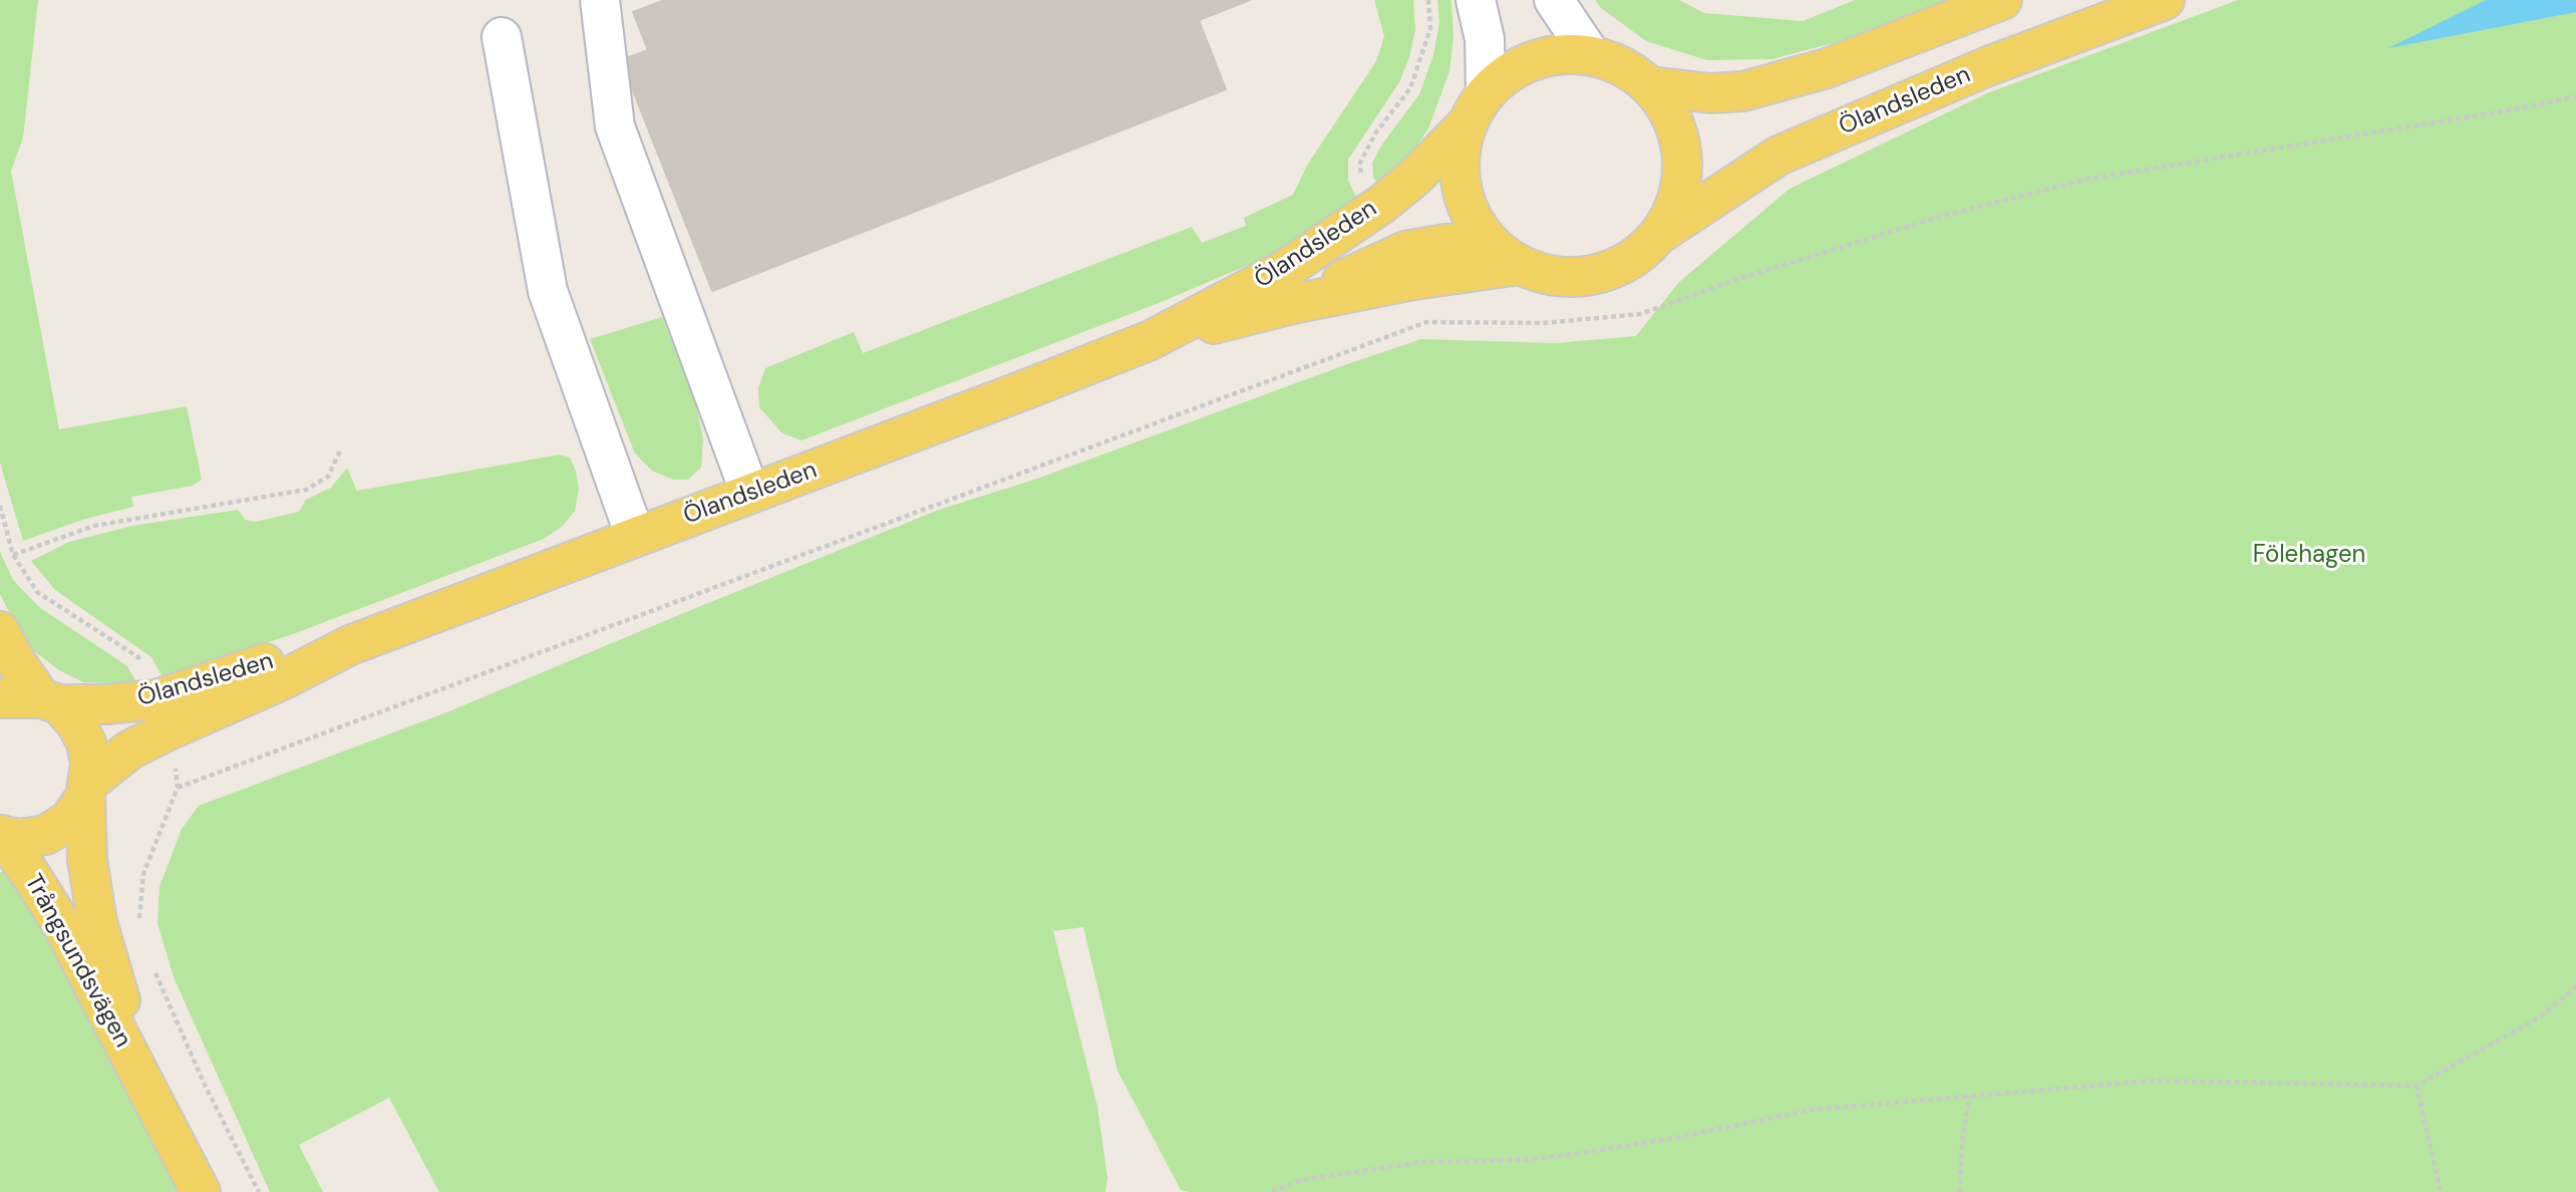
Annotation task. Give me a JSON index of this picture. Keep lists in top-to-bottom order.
{
  "streets": {
    "main road": ["Ölandsleden", "Trångsundsvägen"]
  },
  "crossings": [
    ["Ölandsleden", "Trångsundsvägen"]
  ],
  "parks": ["Fölehagen"]
}
